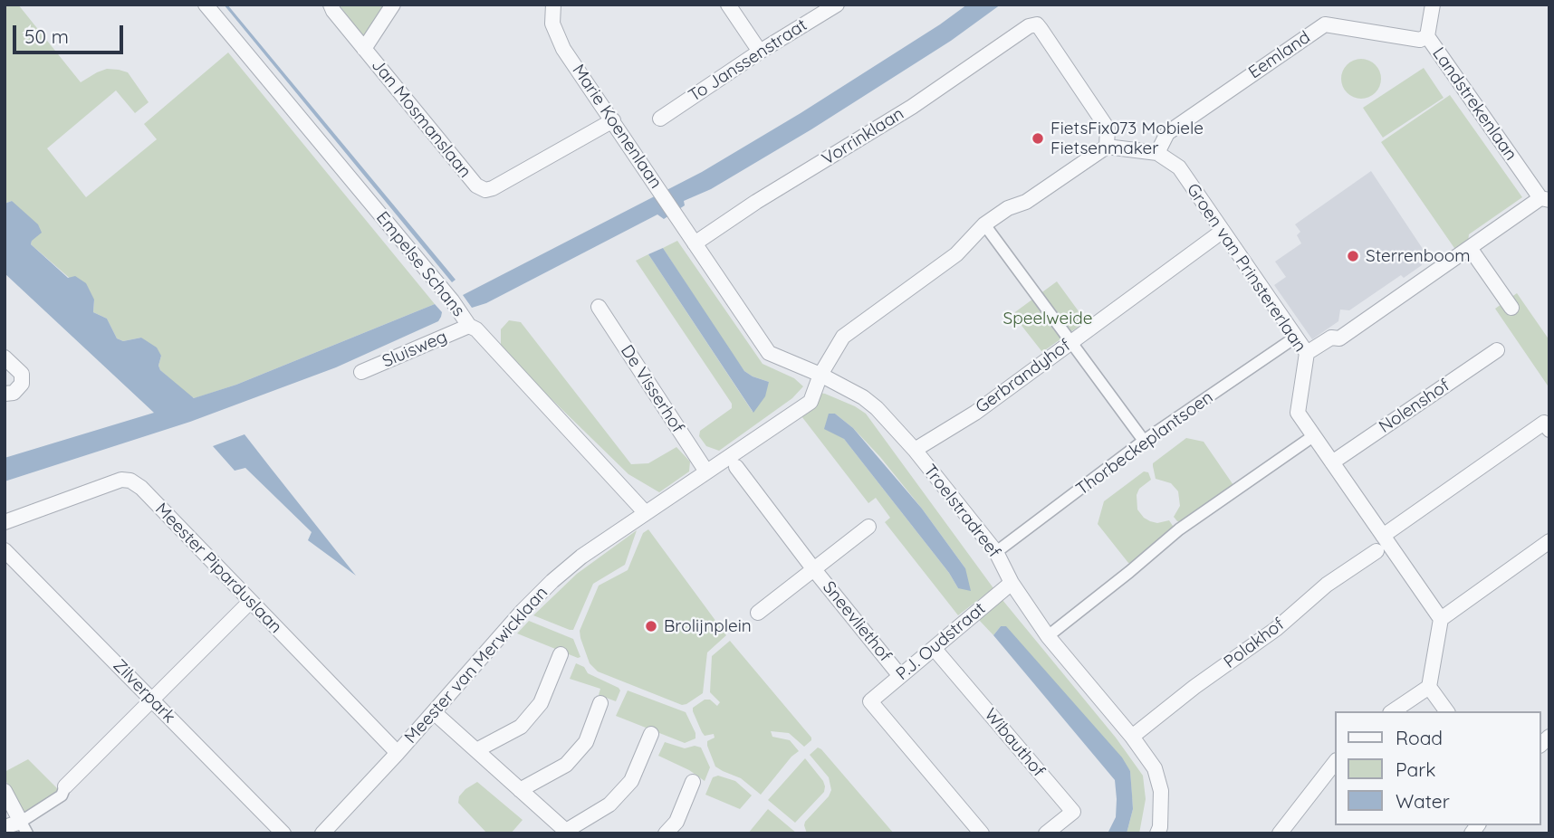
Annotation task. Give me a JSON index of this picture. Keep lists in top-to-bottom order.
{
  "streets": {
    "street": [
      "Eemland",
      "To Janssenstraat",
      "Landstrekenlaan",
      "Jan Mosmanslaan",
      "Marie Koenenlaan",
      "Vorrinklaan",
      "Empelse Schans",
      "Groen van Prinstererlaan",
      "Sluisweg",
      "Gerbrandyhof",
      "De Visserhof",
      "Nolenshof",
      "Thorbeckeplantsoen",
      "Troelstradreef",
      "Meester Piparduslaan",
      "Sneevliethof",
      "P.J. Oudstraat",
      "Polakhof",
      "Meester van Merwicklaan",
      "Zilverpark",
      "Wibauthof"
    ]
  },
  "crossings": [
    ["Eemland", "Landstrekenlaan"],
    ["Eemland", "Groen van Prinstererlaan"],
    ["Landstrekenlaan", "Groen van Prinstererlaan"],
    ["Jan Mosmanslaan", "Marie Koenenlaan"],
    ["Marie Koenenlaan", "Vorrinklaan"],
    ["Marie Koenenlaan", "Troelstradreef"],
    ["Vorrinklaan", "Troelstradreef"],
    ["Empelse Schans", "Sluisweg"],
    ["Empelse Schans", "Meester van Merwicklaan"],
    ["Groen van Prinstererlaan", "Gerbrandyhof"],
    ["Groen van Prinstererlaan", "Nolenshof"],
    ["Groen van Prinstererlaan", "Thorbeckeplantsoen"],
    ["Gerbrandyhof", "Troelstradreef"],
    ["De Visserhof", "Meester van Merwicklaan"],
    ["Thorbeckeplantsoen", "Troelstradreef"],
    ["Troelstradreef", "P.J. Oudstraat"],
    ["Troelstradreef", "Polakhof"],
    ["Troelstradreef", "Meester van Merwicklaan"],
    ["Meester Piparduslaan", "Meester van Merwicklaan"],
    ["Sneevliethof", "P.J. Oudstraat"],
    ["P.J. Oudstraat", "Wibauthof"]
  ],
  "parks": ["Speelweide"],
  "places": ["FietsFix073 Mobiele Fietsenmaker", "Sterrenboom", "Brolijnplein"],
  "legend": ["Road", "Park", "Water"],
  "scale_bar": "50 m"
}
